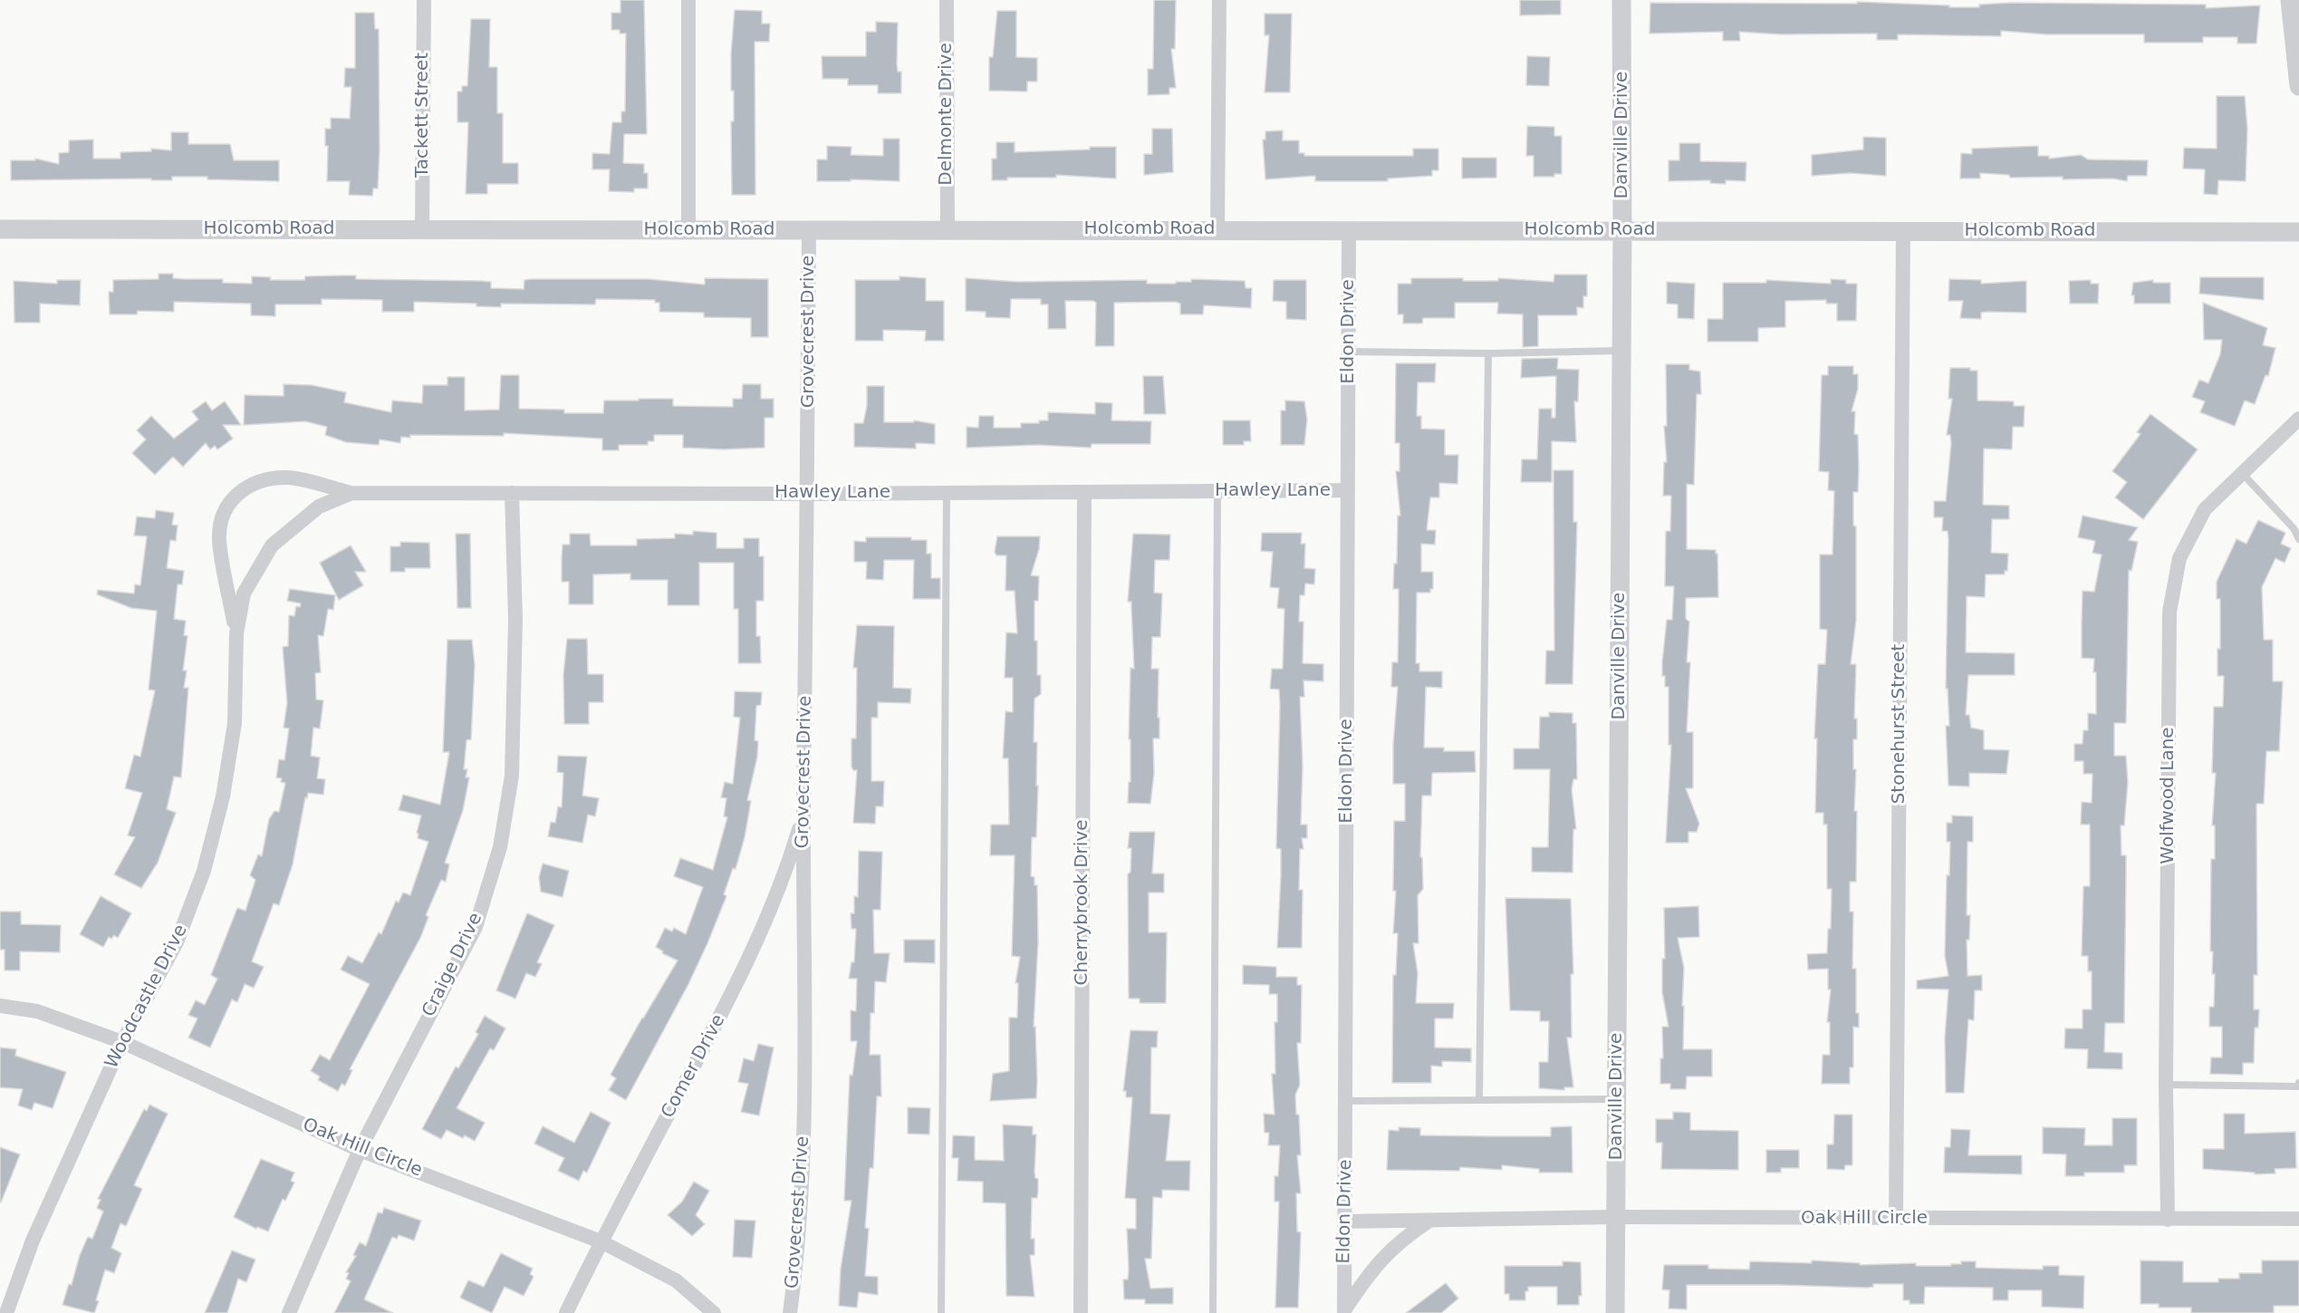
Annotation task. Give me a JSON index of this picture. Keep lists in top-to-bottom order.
{
  "streets": {
    "street": [
      "Delmonte Drive",
      "Tackett Street",
      "Danville Drive",
      "Holcomb Road",
      "Grovecrest Drive",
      "Eldon Drive",
      "Hawley Lane",
      "Stonehurst Street",
      "Wolfwood Lane",
      "Cherrybrook Drive",
      "Craige Drive",
      "Woodcastle Drive",
      "Comer Drive",
      "Oak Hill Circle"
    ]
  },
  "crossings": [
    ["Delmonte Drive", "Holcomb Road"],
    ["Tackett Street", "Holcomb Road"],
    ["Danville Drive", "Holcomb Road"],
    ["Danville Drive", "Oak Hill Circle"],
    ["Holcomb Road", "Grovecrest Drive"],
    ["Holcomb Road", "Eldon Drive"],
    ["Holcomb Road", "Stonehurst Street"],
    ["Grovecrest Drive", "Hawley Lane"],
    ["Grovecrest Drive", "Comer Drive"],
    ["Eldon Drive", "Hawley Lane"],
    ["Eldon Drive", "Oak Hill Circle"],
    ["Hawley Lane", "Cherrybrook Drive"],
    ["Hawley Lane", "Craige Drive"],
    ["Hawley Lane", "Woodcastle Drive"],
    ["Stonehurst Street", "Oak Hill Circle"],
    ["Wolfwood Lane", "Oak Hill Circle"],
    ["Craige Drive", "Oak Hill Circle"],
    ["Woodcastle Drive", "Oak Hill Circle"],
    ["Comer Drive", "Oak Hill Circle"]
  ]
}
